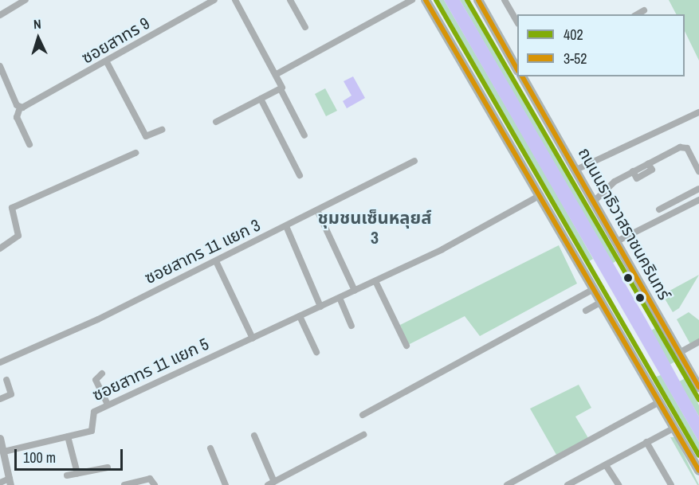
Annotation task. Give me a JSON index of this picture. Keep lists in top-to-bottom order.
{
  "streets": {
    "main road": ["ถนนนราธิวาสราชนครินทร์"],
    "street": ["ซอยสาทร 9", "ซอยสาทร 11 แยก 3", "ซอยสาทร 11 แยก 5"]
  },
  "districts": ["ชุมชนเซ็นหลุยส์ 3"],
  "lines": ["transit line 402", "transit line 3-52"],
  "legend": ["402", "3-52"],
  "scale_bar": "100 m",
  "north": "top"
}
